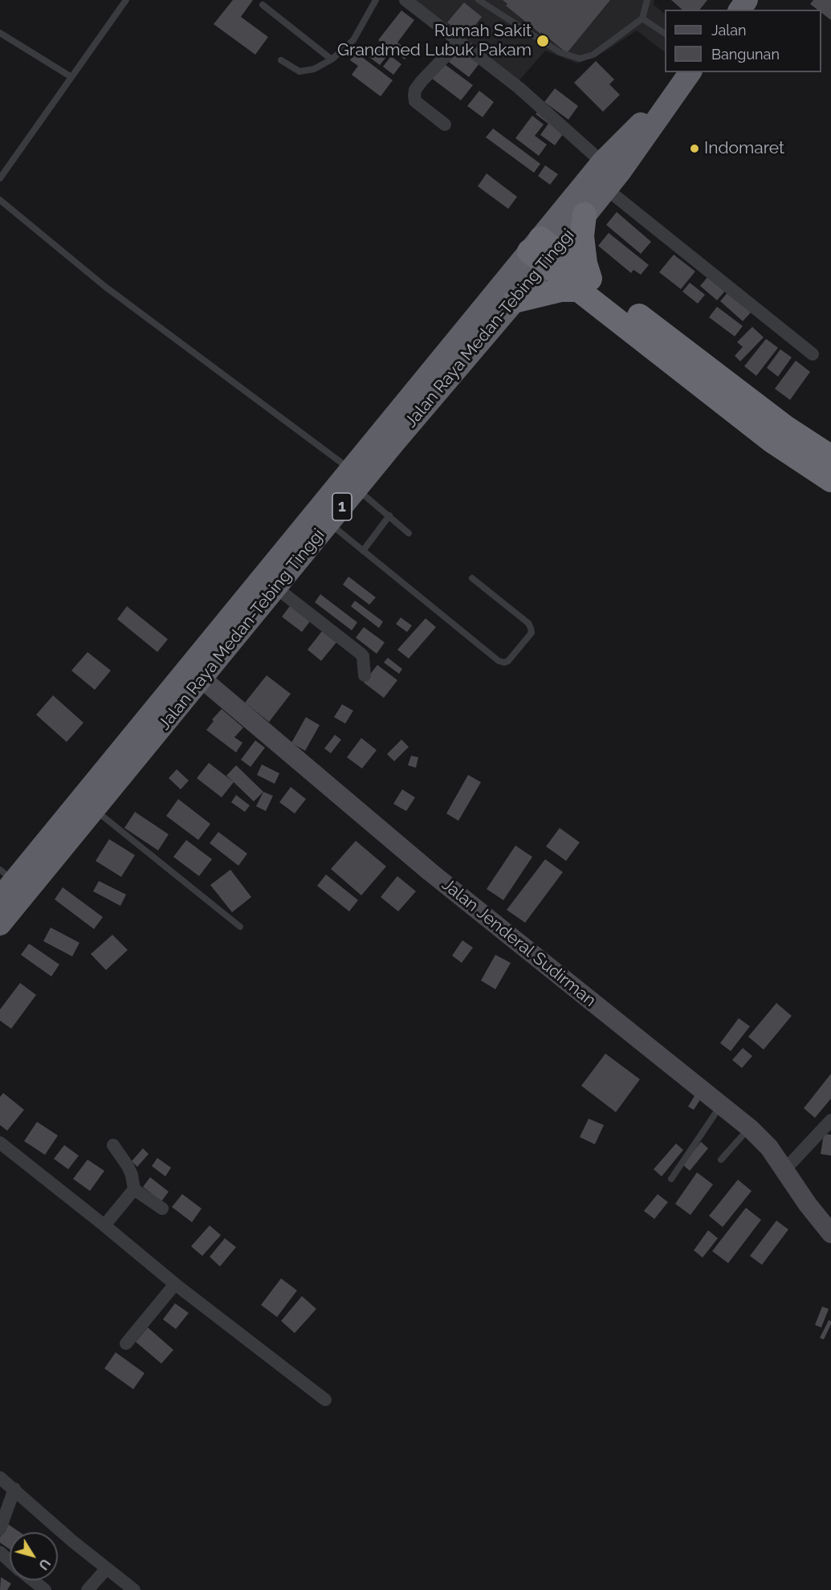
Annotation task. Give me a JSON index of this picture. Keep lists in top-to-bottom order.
{
  "streets": {
    "highway": ["Jalan Raya Medan-Tebing Tinggi", "1"],
    "main road": ["Jalan Jenderal Sudirman"]
  },
  "crossings": [
    ["Jalan Raya Medan-Tebing Tinggi", "Jalan Jenderal Sudirman"]
  ],
  "places": ["Rumah Sakit Grandmed Lubuk Pakam", "Indomaret"],
  "legend": ["Jalan", "Bangunan"],
  "north": "bottom right"
}
